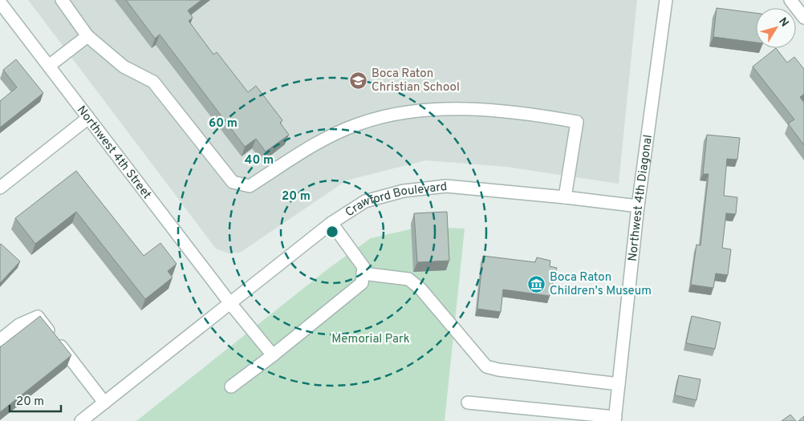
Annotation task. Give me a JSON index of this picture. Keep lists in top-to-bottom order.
{
  "streets": {
    "street": ["Northwest 4th Street", "Northwest 4th Diagonal", "Crawford Boulevard"]
  },
  "crossings": [
    ["Northwest 4th Street", "Crawford Boulevard"],
    ["Northwest 4th Diagonal", "Crawford Boulevard"]
  ],
  "parks": ["Memorial Park"],
  "places": {
    "school or university": ["Boca Raton Christian School"],
    "museum": ["Boca Raton Children's Museum"]
  },
  "scale_bar": "20 m",
  "north": "top right",
  "rings": ["60 m", "40 m", "20 m"]
}
